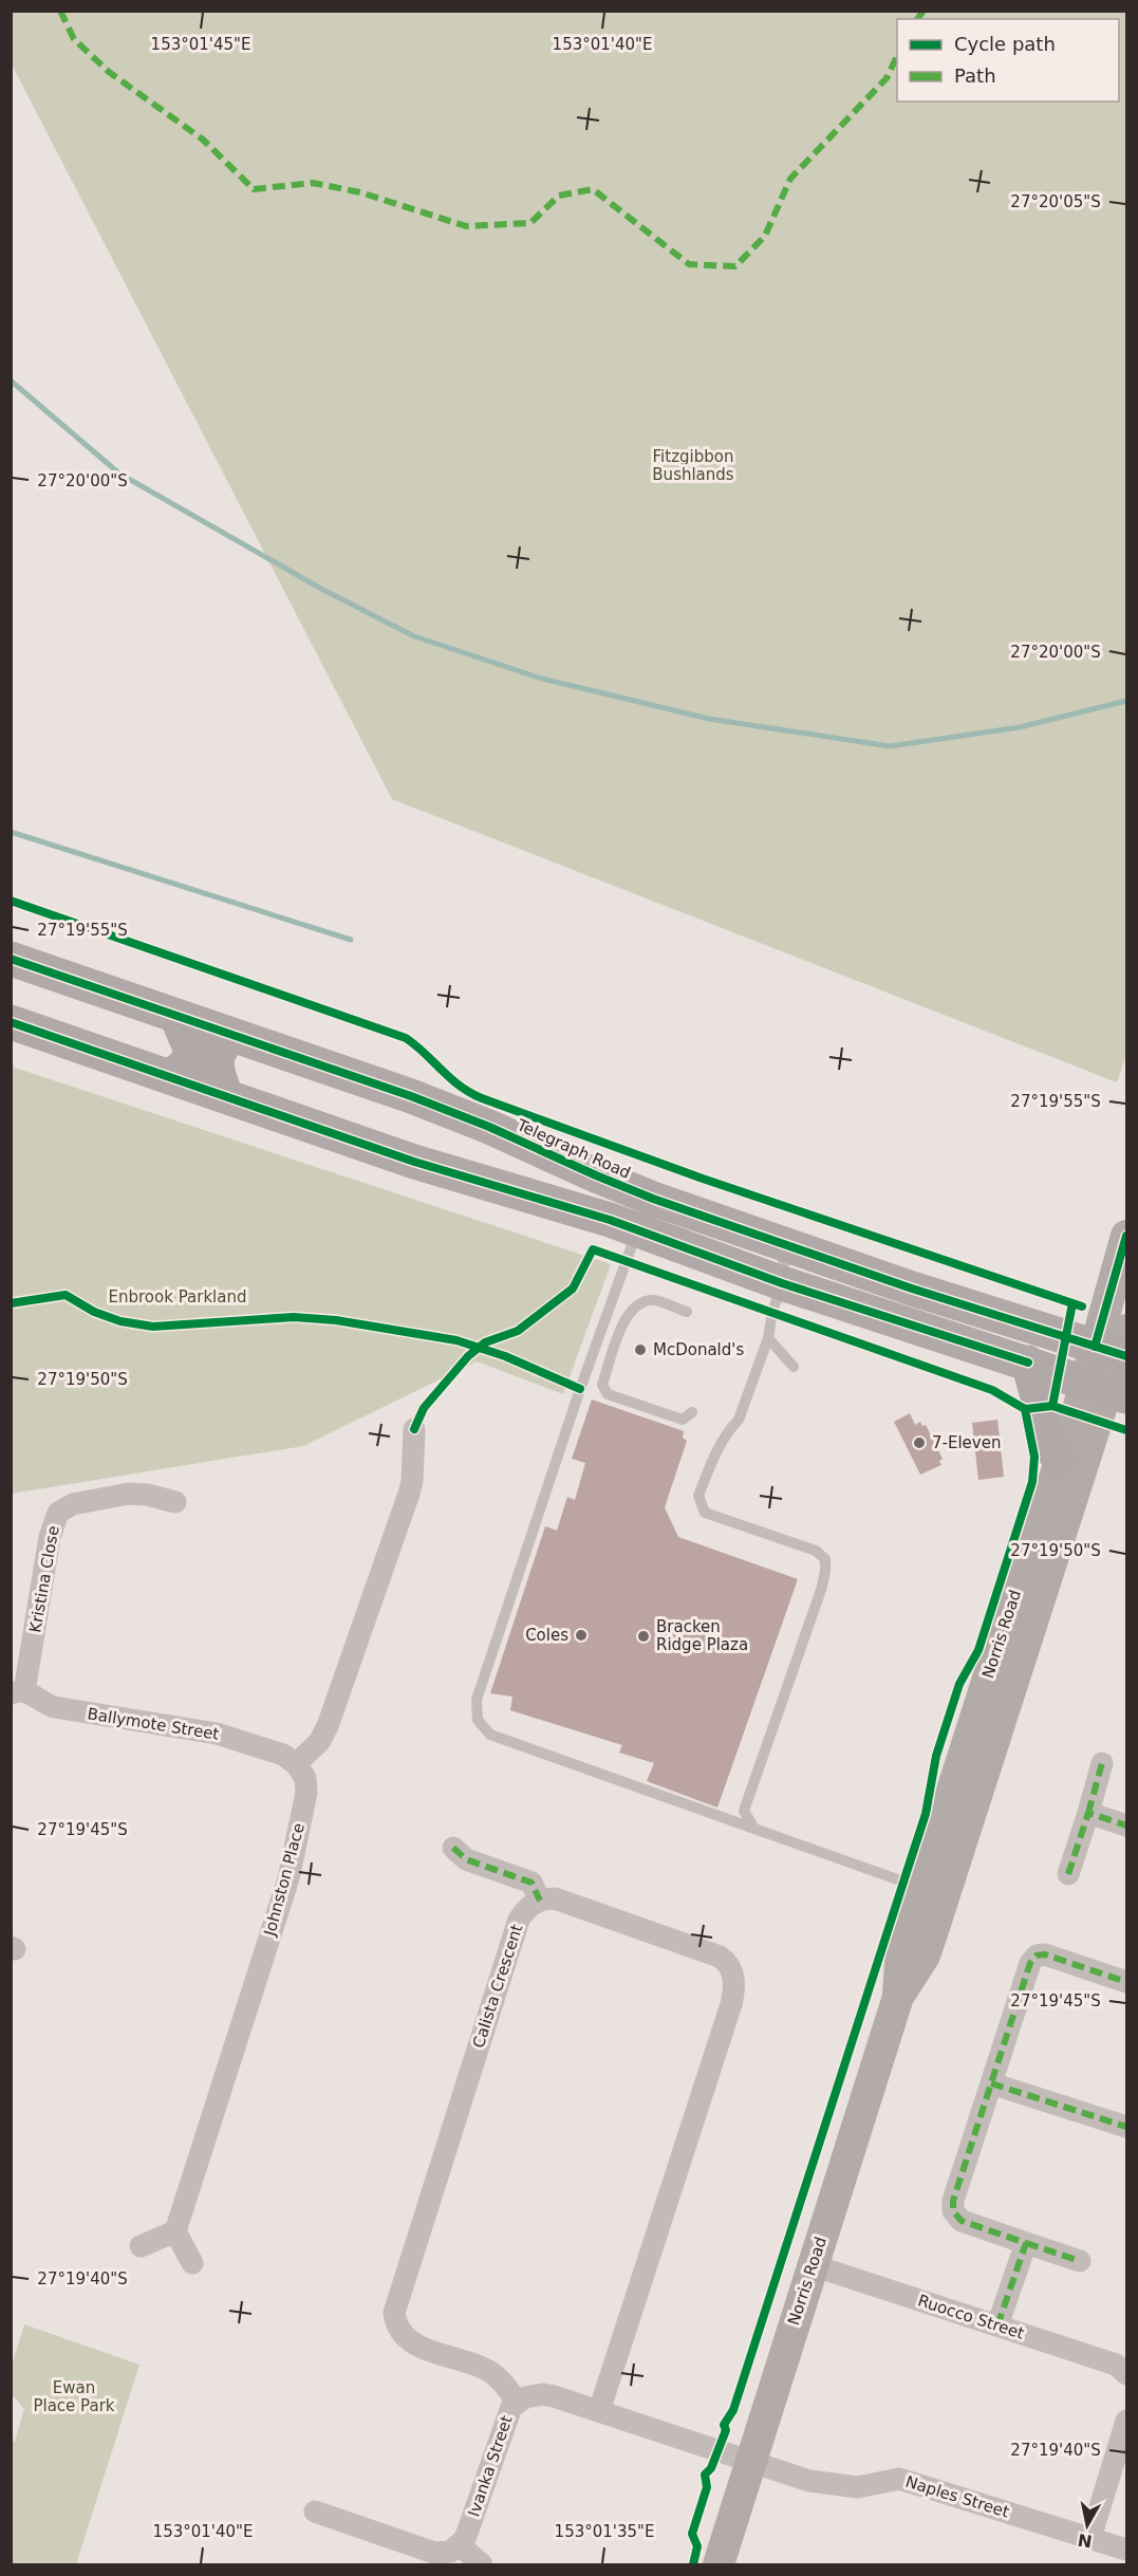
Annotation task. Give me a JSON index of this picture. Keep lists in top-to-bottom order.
{
  "streets": {
    "main road": ["Telegraph Road", "Norris Road"],
    "street": [
      "Kristina Close",
      "Ballymote Street",
      "Johnston Place",
      "Calista Crescent",
      "Ruocco Street",
      "Ivanka Street",
      "Naples Street"
    ]
  },
  "crossings": [
    ["Telegraph Road", "Norris Road"],
    ["Kristina Close", "Ballymote Street"],
    ["Norris Road", "Ruocco Street"],
    ["Norris Road", "Ivanka Street"],
    ["Norris Road", "Naples Street"],
    ["Ballymote Street", "Johnston Place"],
    ["Calista Crescent", "Ivanka Street"],
    ["Ivanka Street", "Naples Street"]
  ],
  "parks": ["Fitzgibbon Bushlands", "Enbrook Parkland", "Ewan Place Park"],
  "places": [
    "McDonald's",
    "7-Eleven",
    "Coles",
    "Bracken Ridge Plaza"
  ],
  "legend": ["Cycle path", "Path"],
  "north": "bottom",
  "coordinates": [
    "153°01'45\"E",
    "153°01'40\"E",
    "27°20'05\"S",
    "27°20'00\"S",
    "27°19'55\"S",
    "27°19'50\"S",
    "27°19'45\"S",
    "27°19'40\"S",
    "153°01'35\"E"
  ]
}
